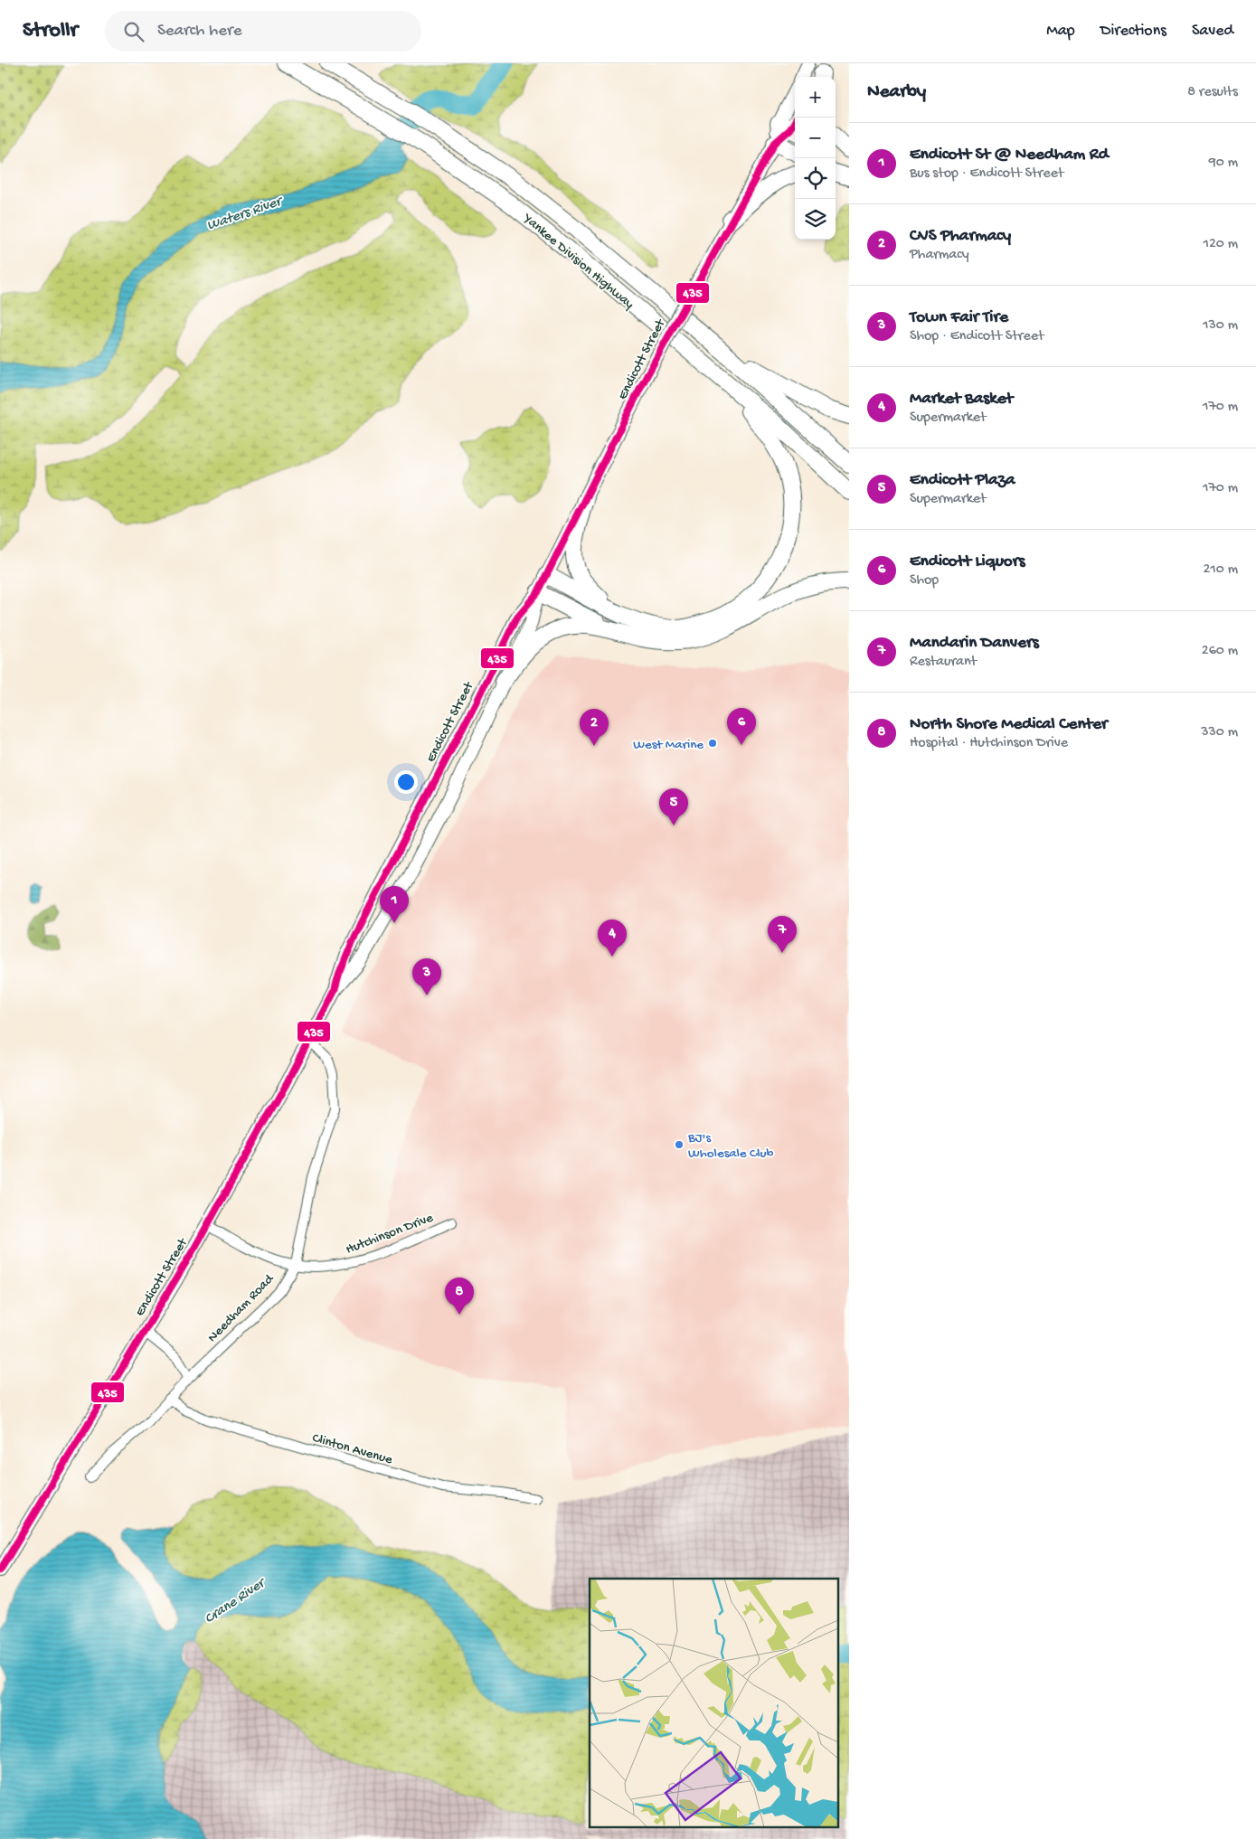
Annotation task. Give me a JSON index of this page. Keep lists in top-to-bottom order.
{
  "streets": {
    "highway": ["Yankee Division Highway"],
    "main road": ["Endicott Street"],
    "street": ["Hutchinson Drive", "Needham Road", "Clinton Avenue"]
  },
  "crossings": [
    ["Endicott Street", "Hutchinson Drive"],
    ["Endicott Street", "Needham Road"],
    ["Hutchinson Drive", "Needham Road"],
    ["Needham Road", "Clinton Avenue"]
  ],
  "water": ["Waters River", "Crane River"],
  "places": ["West Marine", "BJ's Wholesale Club"],
  "lines": ["transit line 435"],
  "page": {
    "header": "Strollr",
    "search": "Search here",
    "nav": ["Map", "Directions", "Saved"],
    "heading": ["Nearby", "8 results"],
    "map_buttons": ["+", "−"],
    "list": [
      {
        "mark": "1",
        "name": "Endicott St @ Needham Rd",
        "note": "Bus stop · Endicott Street",
        "value": "90 m"
      },
      {
        "mark": "2",
        "name": "CVS Pharmacy",
        "note": "Pharmacy",
        "value": "120 m"
      },
      {
        "mark": "3",
        "name": "Town Fair Tire",
        "note": "Shop · Endicott Street",
        "value": "130 m"
      },
      {
        "mark": "4",
        "name": "Market Basket",
        "note": "Supermarket",
        "value": "170 m"
      },
      {
        "mark": "5",
        "name": "Endicott Plaza",
        "note": "Supermarket",
        "value": "170 m"
      },
      {
        "mark": "6",
        "name": "Endicott Liquors",
        "note": "Shop",
        "value": "210 m"
      },
      {
        "mark": "7",
        "name": "Mandarin Danvers",
        "note": "Restaurant",
        "value": "260 m"
      },
      {
        "mark": "8",
        "name": "North Shore Medical Center",
        "note": "Hospital · Hutchinson Drive",
        "value": "330 m"
      }
    ],
    "pins": [
      "6",
      "2",
      "5",
      "1",
      "7",
      "4",
      "3",
      "8"
    ]
  }
}
